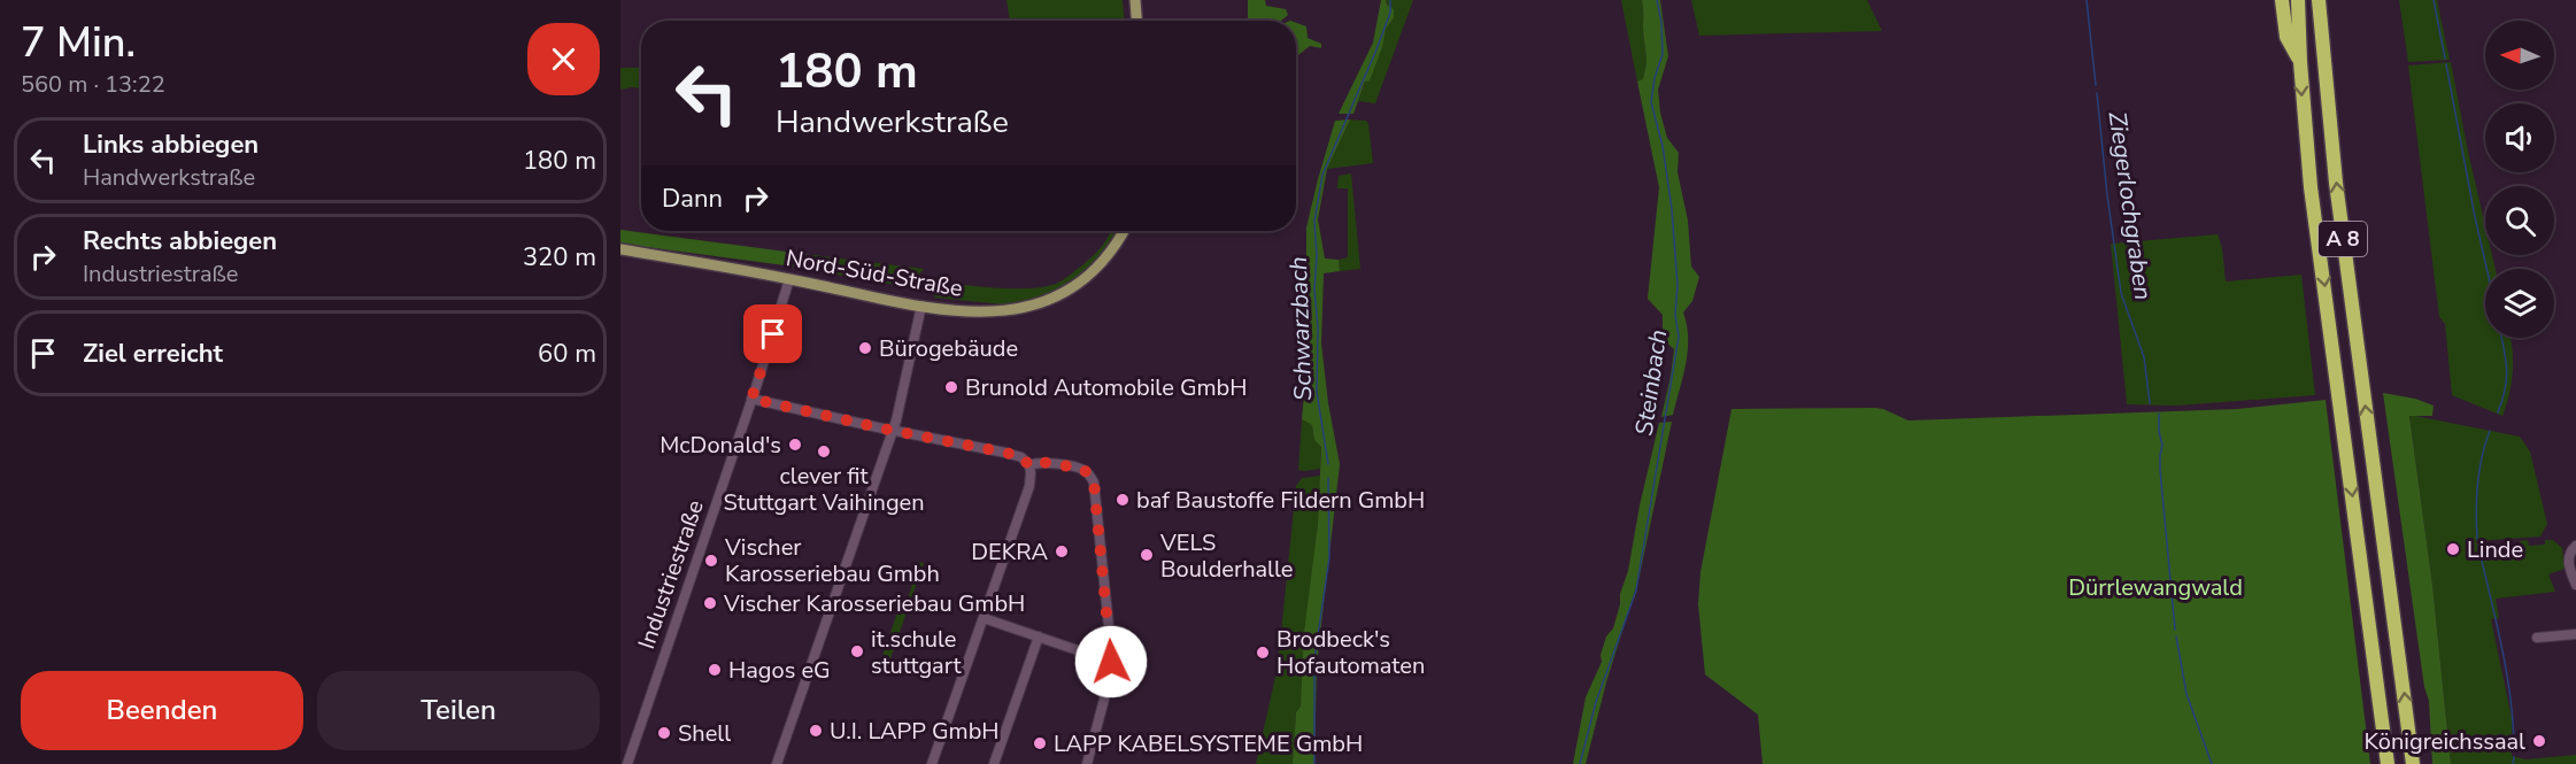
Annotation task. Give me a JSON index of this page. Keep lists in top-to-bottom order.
{
  "streets": {
    "highway": ["A 8"],
    "main road": ["Nord-Süd-Straße"],
    "street": ["Industriestraße"]
  },
  "crossings": [
    ["Nord-Süd-Straße", "Industriestraße"]
  ],
  "water": ["Ziegerlochgraben", "Schwarzbach", "Steinbach"],
  "parks": ["Dürrlewangwald"],
  "places": [
    "Bürogebäude",
    "Brunold Automobile GmbH",
    "McDonald's",
    "clever fit Stuttgart Vaihingen",
    "baf Baustoffe Fildern GmbH",
    "Linde",
    "DEKRA",
    "VELS Boulderhalle",
    "Vischer Karosseriebau Gmbh",
    "Vischer Karosseriebau GmbH",
    "it.schule stuttgart",
    "Brodbeck's Hofautomaten",
    "Hagos eG",
    "U.I. LAPP GmbH",
    "Shell",
    "Königreichssaal",
    "LAPP KABELSYSTEME GmbH"
  ],
  "north": "left",
  "page": {
    "heading": ["7 Min.", "560 m · 13:22"],
    "turn": ["180 m", "Handwerkstraße"],
    "list": [
      {
        "name": "Links abbiegen",
        "note": "Handwerkstraße",
        "value": "180 m"
      },
      {
        "name": "Rechts abbiegen",
        "note": "Industriestraße",
        "value": "320 m"
      },
      {
        "name": "Ziel erreicht",
        "value": "60 m"
      }
    ],
    "then": "Dann",
    "buttons": ["Beenden", "Teilen"]
  }
}
